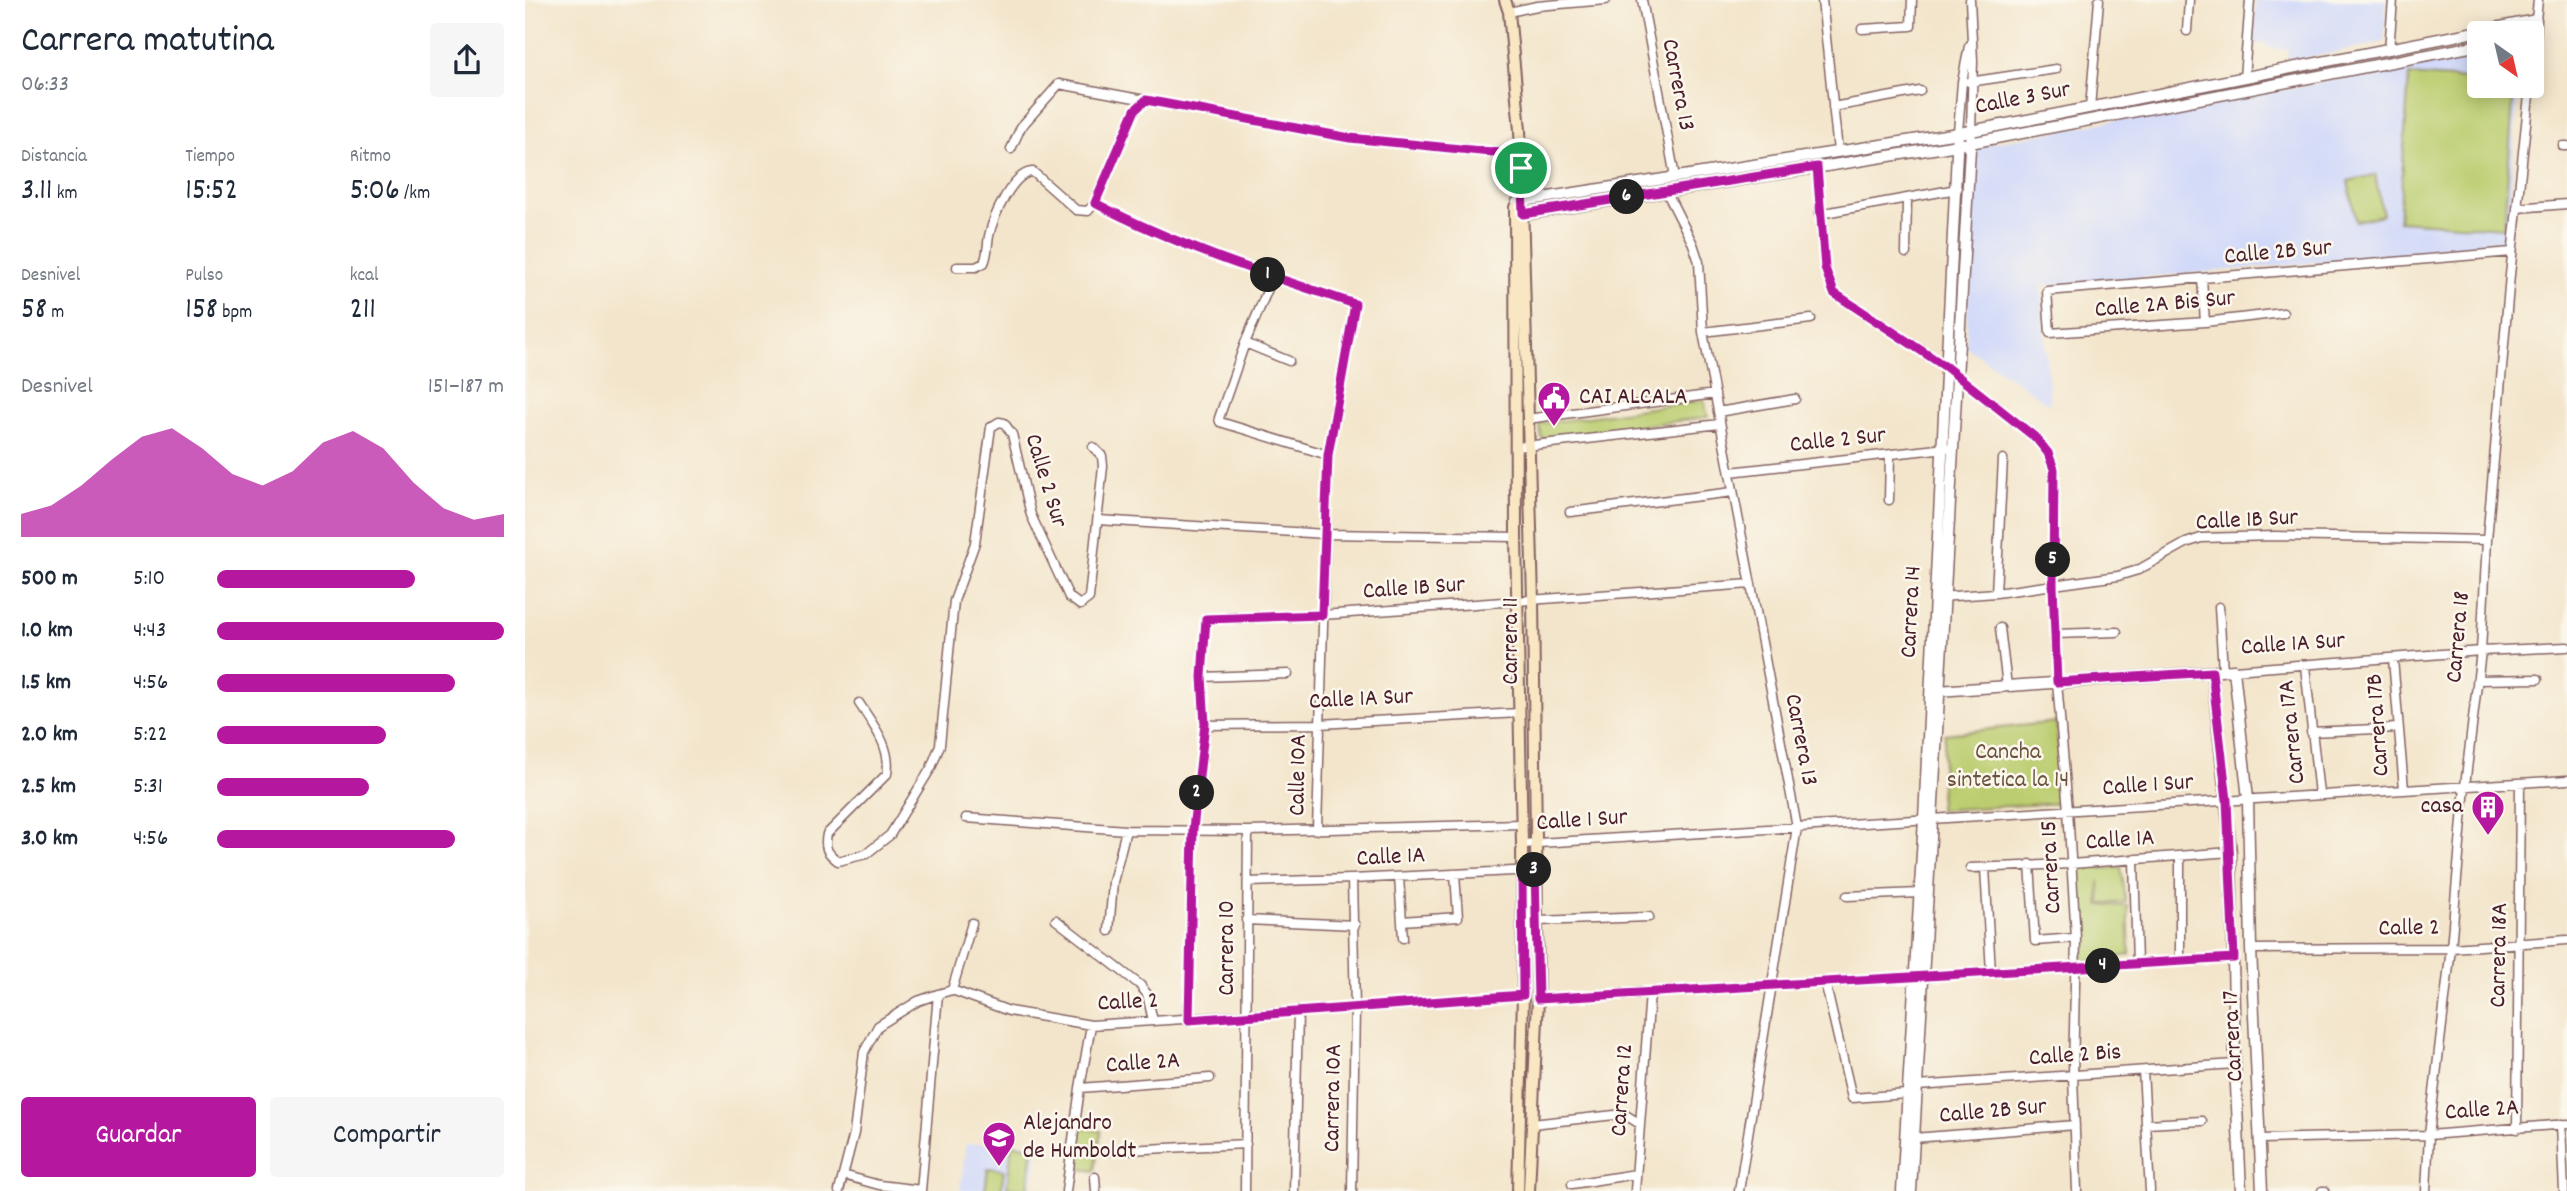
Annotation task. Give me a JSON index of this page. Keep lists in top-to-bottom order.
{
  "streets": {
    "main road": ["Carrera 11"],
    "street": [
      "Carrera 13",
      "Calle 3 Sur",
      "Calle 2B Sur",
      "Calle 2A Bis Sur",
      "Calle 2 Sur",
      "Calle 1B Sur",
      "Carrera 14",
      "Carrera 18",
      "Calle 1A Sur",
      "Carrera 17B",
      "Carrera 17A",
      "Calle 10A",
      "Calle 1 Sur",
      "Calle 1A",
      "Carrera 15",
      "Calle 2",
      "Carrera 10",
      "Carrera 18A",
      "Carrera 17",
      "Calle 2 Bis",
      "Calle 2A",
      "Carrera 12",
      "Carrera 10A"
    ]
  },
  "crossings": [
    ["Carrera 13", "Calle 3 Sur"],
    ["Carrera 13", "Calle 2 Sur"],
    ["Carrera 13", "Calle 1B Sur"],
    ["Carrera 13", "Calle 1 Sur"],
    ["Calle 3 Sur", "Carrera 14"],
    ["Calle 3 Sur", "Carrera 11"],
    ["Calle 3 Sur", "Carrera 15"],
    ["Calle 2B Sur", "Calle 2A Bis Sur"],
    ["Calle 2B Sur", "Carrera 14"],
    ["Calle 2B Sur", "Carrera 18"],
    ["Calle 2B Sur", "Carrera 15"],
    ["Calle 2 Sur", "Carrera 14"],
    ["Calle 2 Sur", "Carrera 11"],
    ["Calle 2 Sur", "Calle 10A"],
    ["Calle 1B Sur", "Carrera 14"],
    ["Calle 1B Sur", "Carrera 18"],
    ["Calle 1B Sur", "Carrera 11"],
    ["Calle 1B Sur", "Calle 10A"],
    ["Calle 1B Sur", "Carrera 15"],
    ["Carrera 14", "Calle 1A Sur"],
    ["Carrera 14", "Calle 1 Sur"],
    ["Carrera 14", "Carrera 15"],
    ["Carrera 14", "Calle 2 Bis"],
    ["Carrera 18", "Calle 1A Sur"],
    ["Carrera 18", "Calle 1 Sur"],
    ["Carrera 18", "Calle 2"],
    ["Carrera 18", "Calle 2A"],
    ["Carrera 11", "Calle 1A Sur"],
    ["Carrera 11", "Calle 1 Sur"],
    ["Carrera 11", "Calle 1A"],
    ["Carrera 11", "Calle 2"],
    ["Calle 1A Sur", "Carrera 17B"],
    ["Calle 1A Sur", "Carrera 17A"],
    ["Calle 1A Sur", "Calle 10A"],
    ["Calle 1A Sur", "Carrera 15"],
    ["Calle 1A Sur", "Carrera 17"],
    ["Carrera 17B", "Calle 1 Sur"],
    ["Carrera 17A", "Calle 1 Sur"],
    ["Calle 10A", "Calle 1 Sur"],
    ["Calle 1 Sur", "Carrera 15"],
    ["Calle 1 Sur", "Carrera 10"],
    ["Calle 1 Sur", "Carrera 18A"],
    ["Calle 1 Sur", "Carrera 17"],
    ["Calle 1A", "Carrera 15"],
    ["Calle 1A", "Carrera 10"],
    ["Calle 1A", "Carrera 17"],
    ["Calle 1A", "Carrera 10A"],
    ["Carrera 15", "Calle 2 Bis"],
    ["Calle 2", "Carrera 10"],
    ["Calle 2", "Carrera 18A"],
    ["Calle 2", "Carrera 17"],
    ["Calle 2", "Carrera 10A"],
    ["Carrera 18A", "Calle 2A"],
    ["Carrera 17", "Calle 2 Bis"],
    ["Carrera 17", "Calle 2A"]
  ],
  "parks": ["Cancha sintetica la 14"],
  "places": {
    "public building": ["CAI ALCALA"],
    "building": ["casa"],
    "school or university": ["Alejandro de Humboldt"]
  },
  "north": "bottom right",
  "page": {
    "heading": ["Carrera matutina", "06:33"],
    "stats": [
      ["Distancia", "3.11 km"],
      ["Tiempo", "15:52"],
      ["Ritmo", "5:06 /km"],
      ["Desnivel", "58 m"],
      ["Pulso", "158 bpm"],
      ["kcal", "211"]
    ],
    "pins": [
      "6",
      "1",
      "5",
      "2",
      "3",
      "4"
    ],
    "chart": ["Desnivel", "151–187 m"],
    "list": [
      {
        "name": "500 m",
        "note": "5:10"
      },
      {
        "name": "1.0 km",
        "note": "4:43"
      },
      {
        "name": "1.5 km",
        "note": "4:56"
      },
      {
        "name": "2.0 km",
        "note": "5:22"
      },
      {
        "name": "2.5 km",
        "note": "5:31"
      },
      {
        "name": "3.0 km",
        "note": "4:56"
      }
    ],
    "buttons": ["Guardar", "Compartir"]
  }
}
